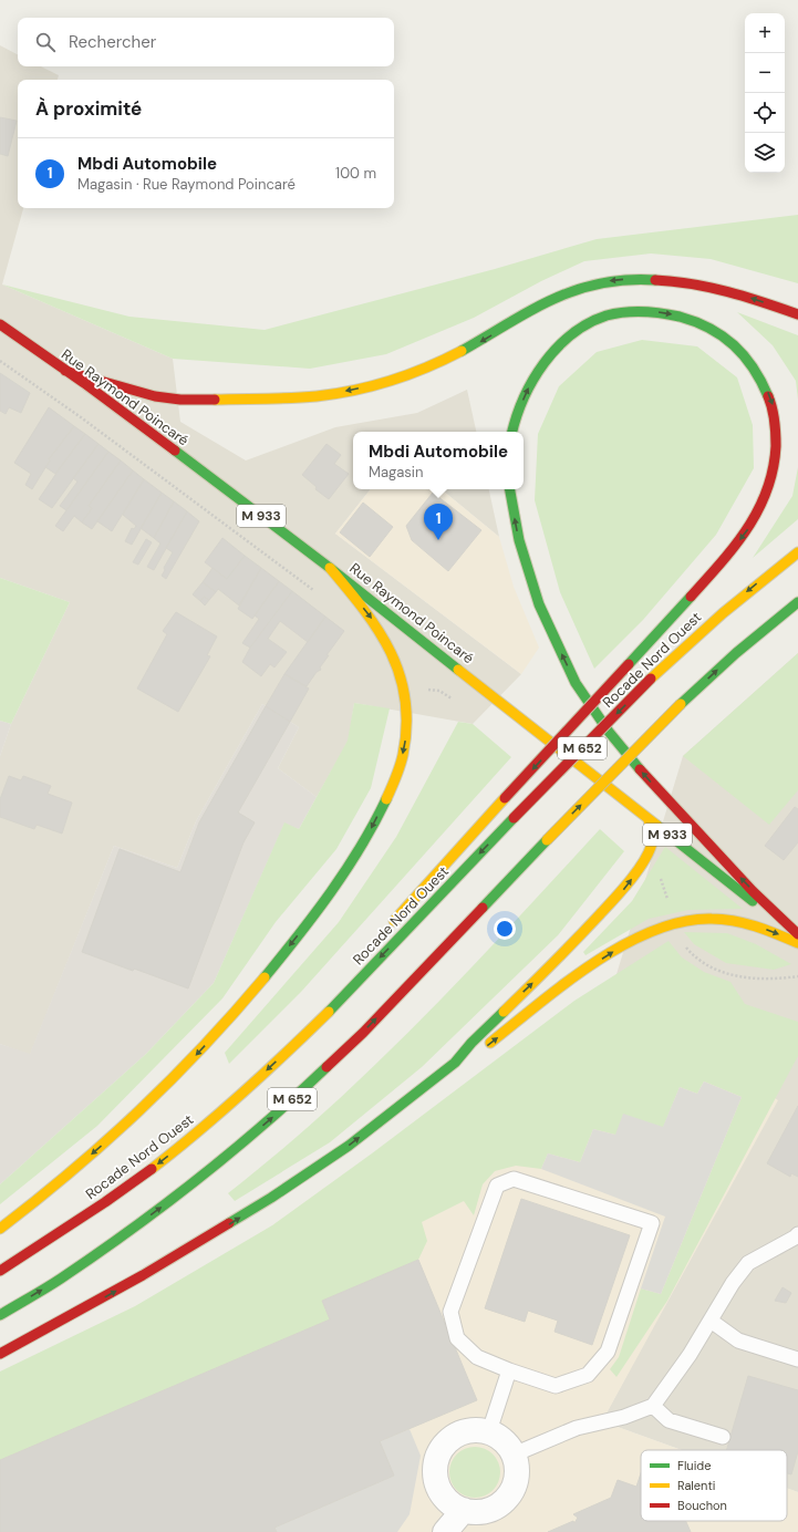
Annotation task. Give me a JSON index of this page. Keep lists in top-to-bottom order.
{
  "streets": {
    "main road": [
      "Rue Raymond Poincaré",
      "M 933",
      "Rocade Nord Ouest",
      "M 652"
    ]
  },
  "legend": ["Fluide", "Ralenti", "Bouchon"],
  "page": {
    "map_buttons": ["+", "−"],
    "search": "Rechercher",
    "heading": "À proximité",
    "list": [
      {
        "mark": "1",
        "name": "Mbdi Automobile",
        "note": "Magasin · Rue Raymond Poincaré",
        "value": "100 m"
      }
    ],
    "popup": ["Mbdi Automobile", "Magasin"],
    "pins": "1"
  }
}
